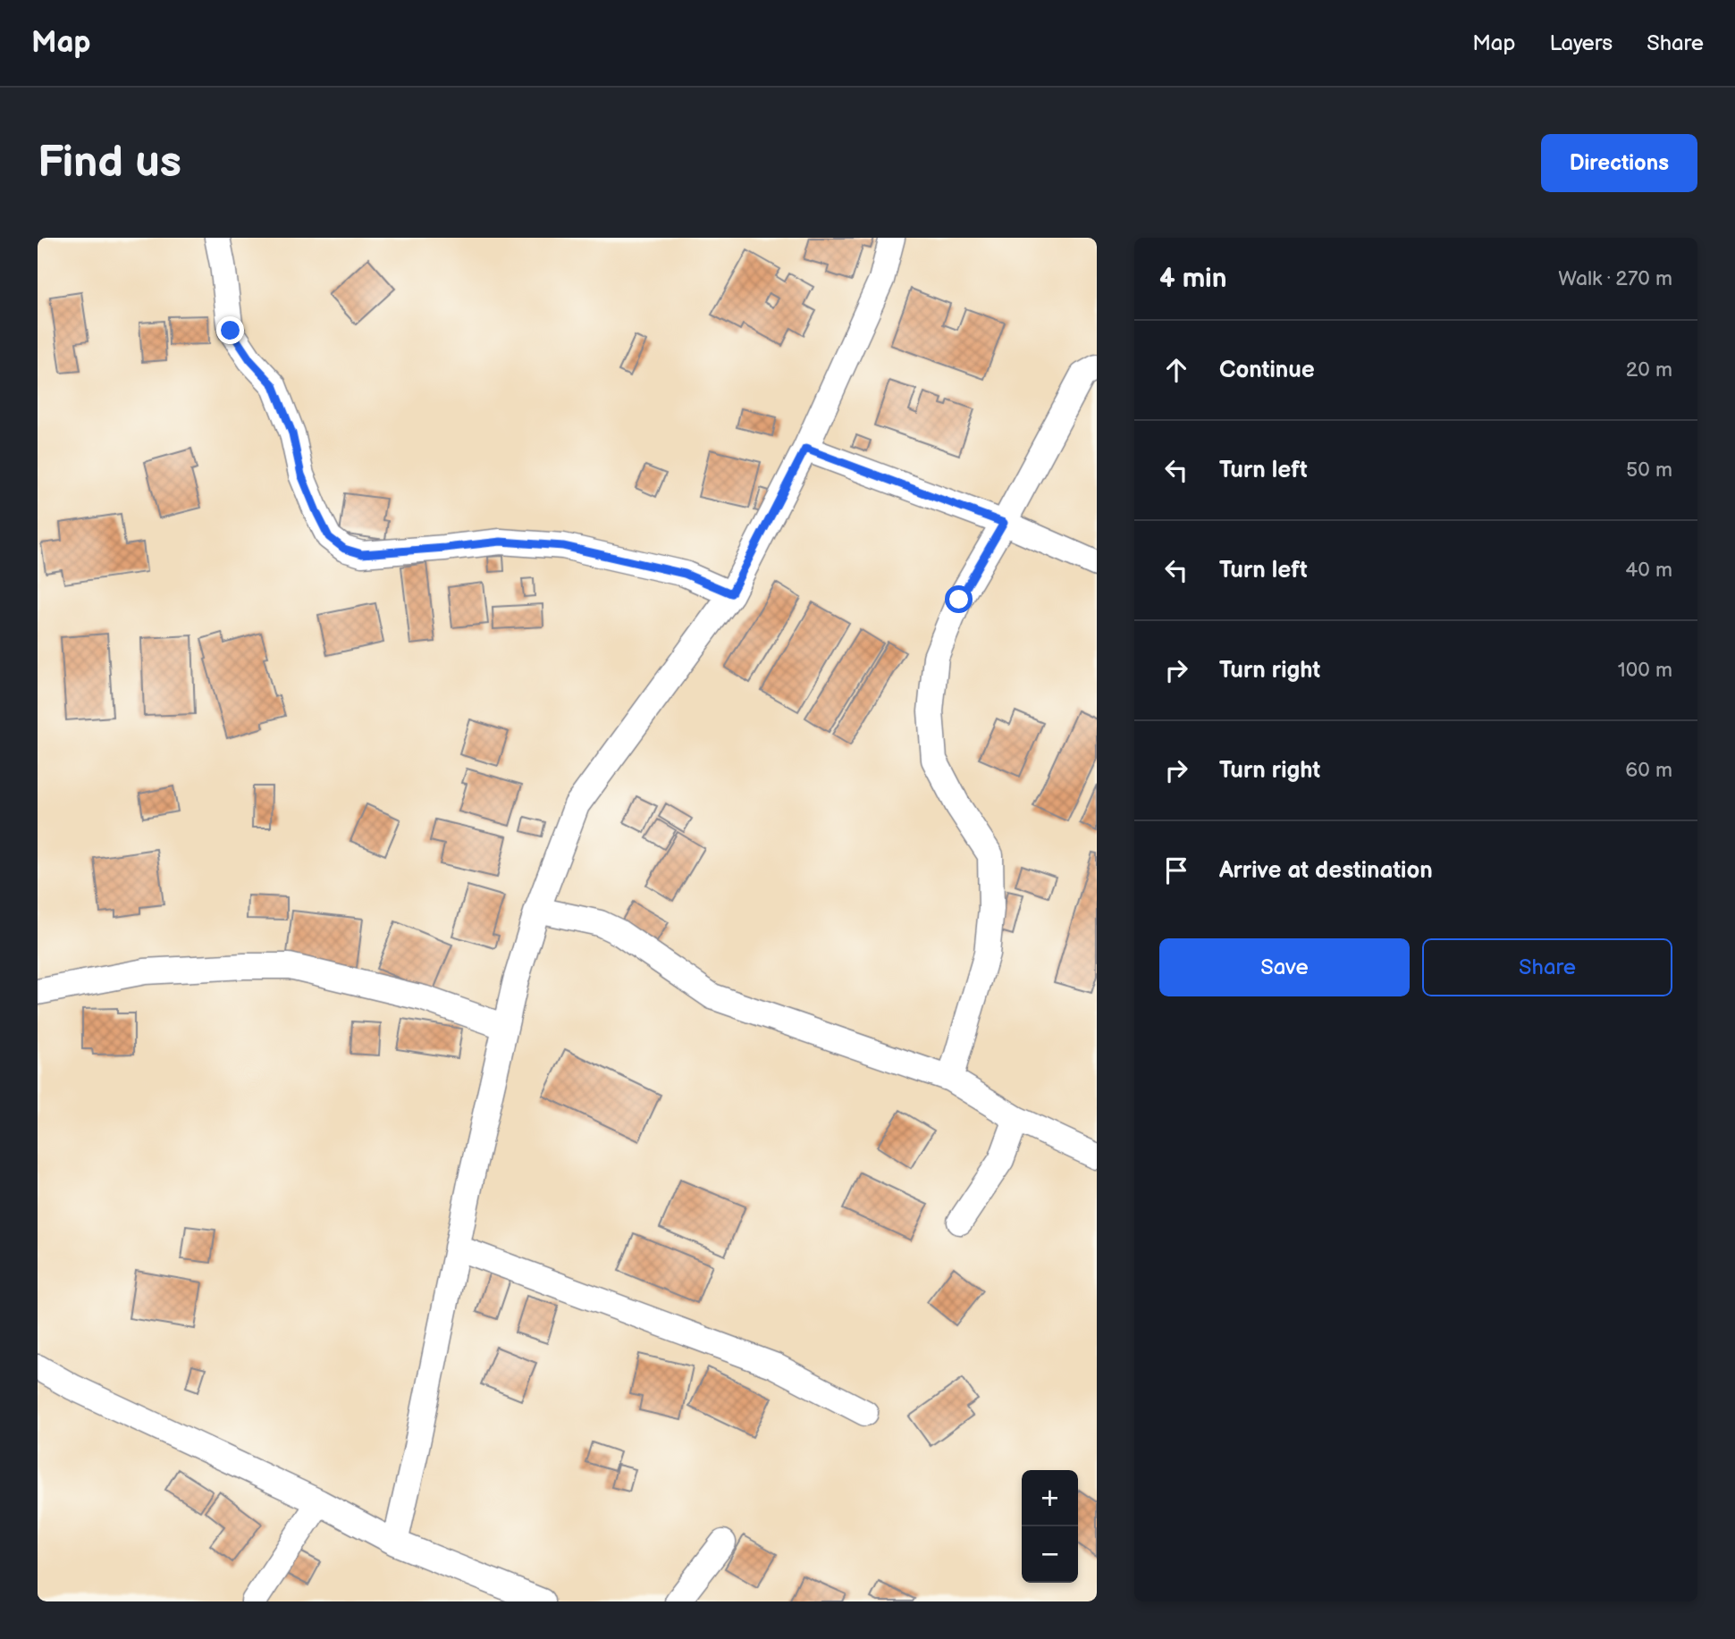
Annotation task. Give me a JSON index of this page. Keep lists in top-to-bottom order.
{
  "page": {
    "header": "Map",
    "nav": ["Map", "Layers", "Share"],
    "buttons": [
      "Directions",
      ["Save", "Share"]
    ],
    "title": "Find us",
    "heading": ["4 min", "Walk · 270 m"],
    "list": [
      ["Continue", "20 m"],
      ["Turn left", "50 m"],
      ["Turn left", "40 m"],
      ["Turn right", "100 m"],
      ["Turn right", "60 m"],
      "Arrive at destination"
    ],
    "map_buttons": ["+", "−"]
  }
}
